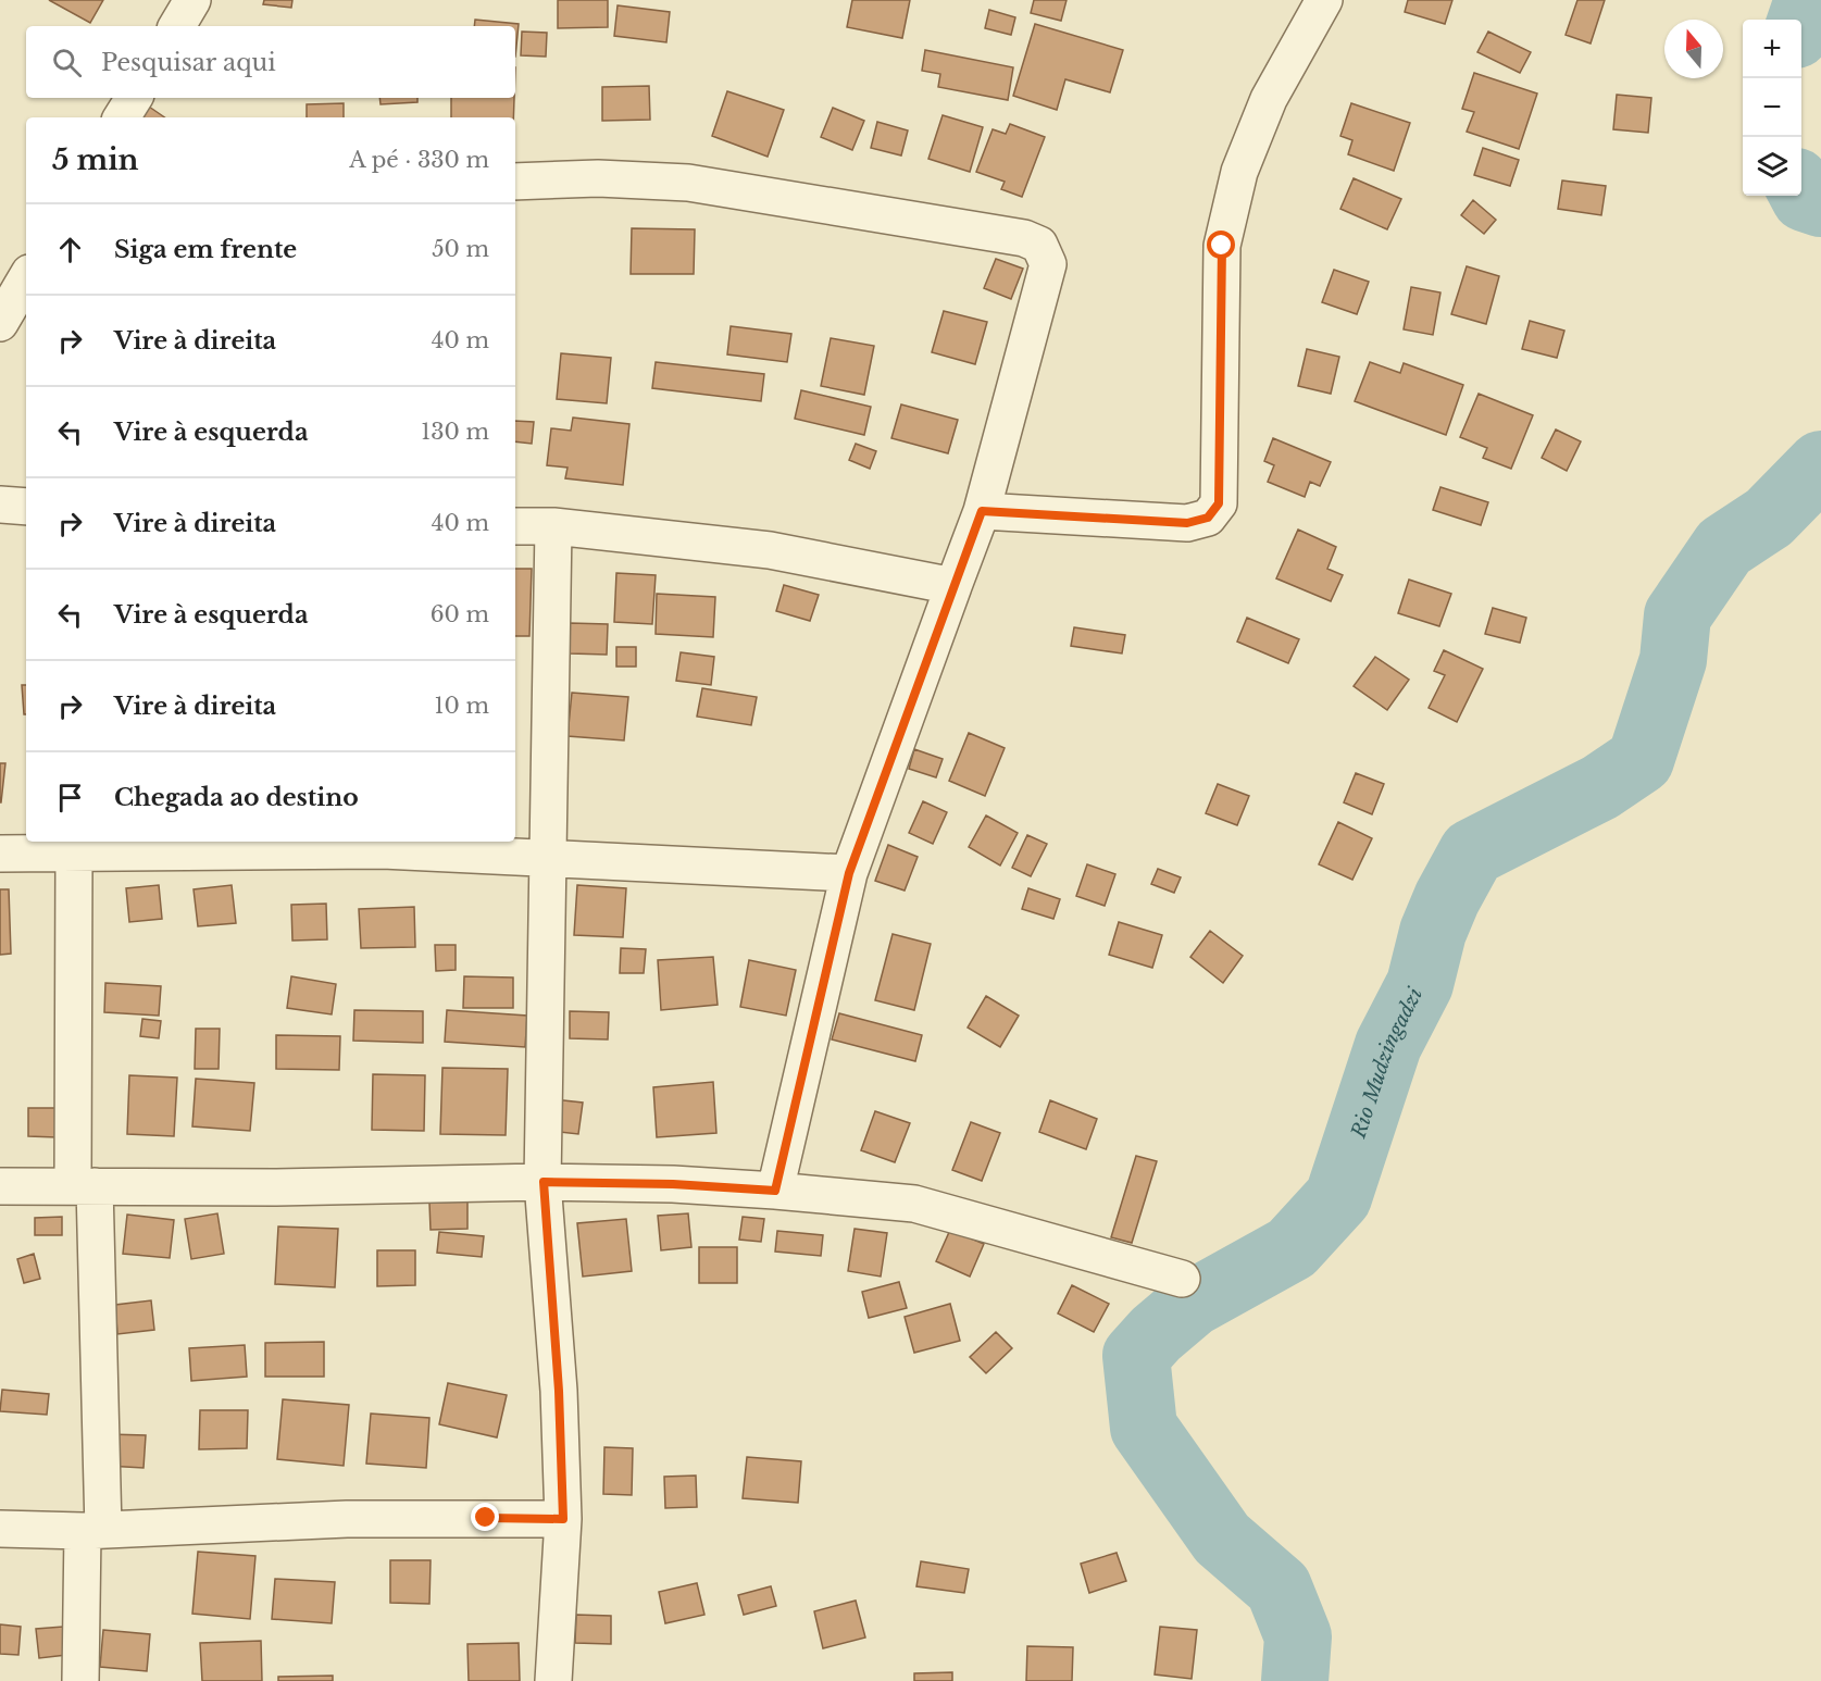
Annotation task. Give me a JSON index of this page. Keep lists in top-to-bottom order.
{
  "water": ["Rio Mudzingadzi"],
  "north": "top",
  "page": {
    "map_buttons": ["+", "−"],
    "search": "Pesquisar aqui",
    "heading": ["5 min", "A pé · 330 m"],
    "list": [
      ["Siga em frente", "50 m"],
      ["Vire à direita", "40 m"],
      ["Vire à esquerda", "130 m"],
      ["Vire à direita", "40 m"],
      ["Vire à esquerda", "60 m"],
      ["Vire à direita", "10 m"],
      "Chegada ao destino"
    ]
  }
}
